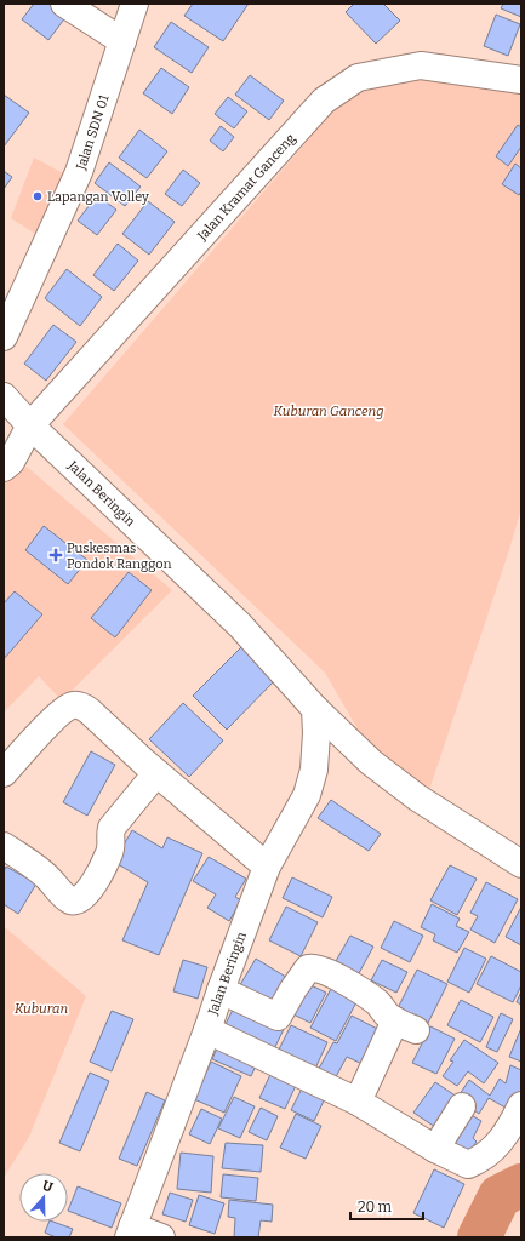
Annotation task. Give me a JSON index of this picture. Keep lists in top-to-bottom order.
{
  "streets": {
    "street": ["Jalan SDN 01", "Jalan Kramat Ganceng", "Jalan Beringin"]
  },
  "crossings": [
    ["Jalan Kramat Ganceng", "Jalan Beringin"]
  ],
  "parks": ["Kuburan Ganceng", "Kuburan"],
  "places": {
    "other": ["Lapangan Volley"],
    "health": ["Puskesmas Pondok Ranggon"]
  },
  "scale_bar": "20 m",
  "north": "top"
}
